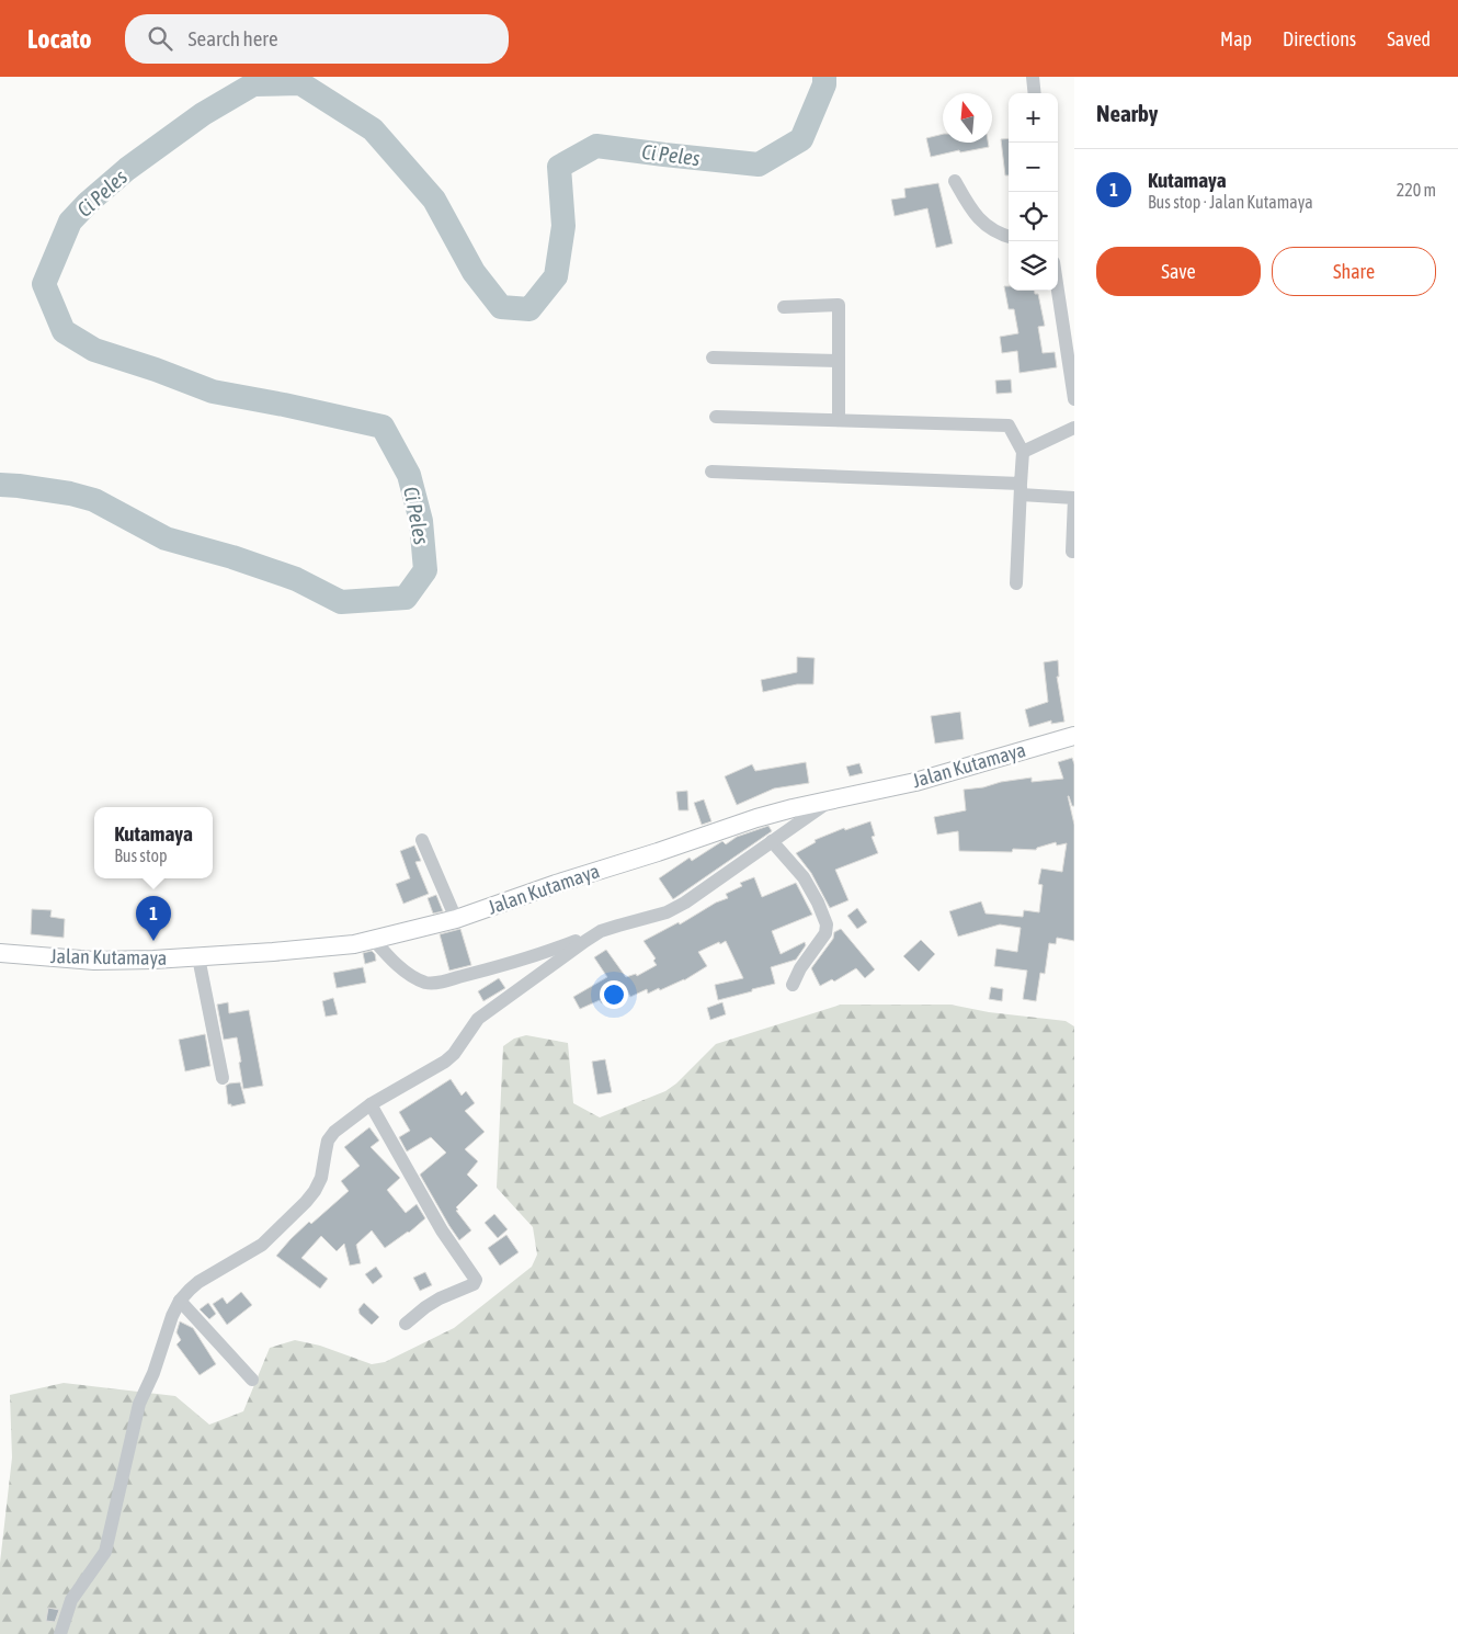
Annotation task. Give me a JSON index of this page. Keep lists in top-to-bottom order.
{
  "streets": {
    "main road": ["Jalan Kutamaya"]
  },
  "water": ["Ci Peles"],
  "north": "top",
  "page": {
    "header": "Locato",
    "search": "Search here",
    "nav": ["Map", "Directions", "Saved"],
    "heading": "Nearby",
    "map_buttons": ["+", "−"],
    "list": [
      {
        "mark": "1",
        "name": "Kutamaya",
        "note": "Bus stop · Jalan Kutamaya",
        "value": "220 m"
      }
    ],
    "buttons": ["Save", "Share"],
    "popup": ["Kutamaya", "Bus stop"],
    "pins": "1"
  }
}
